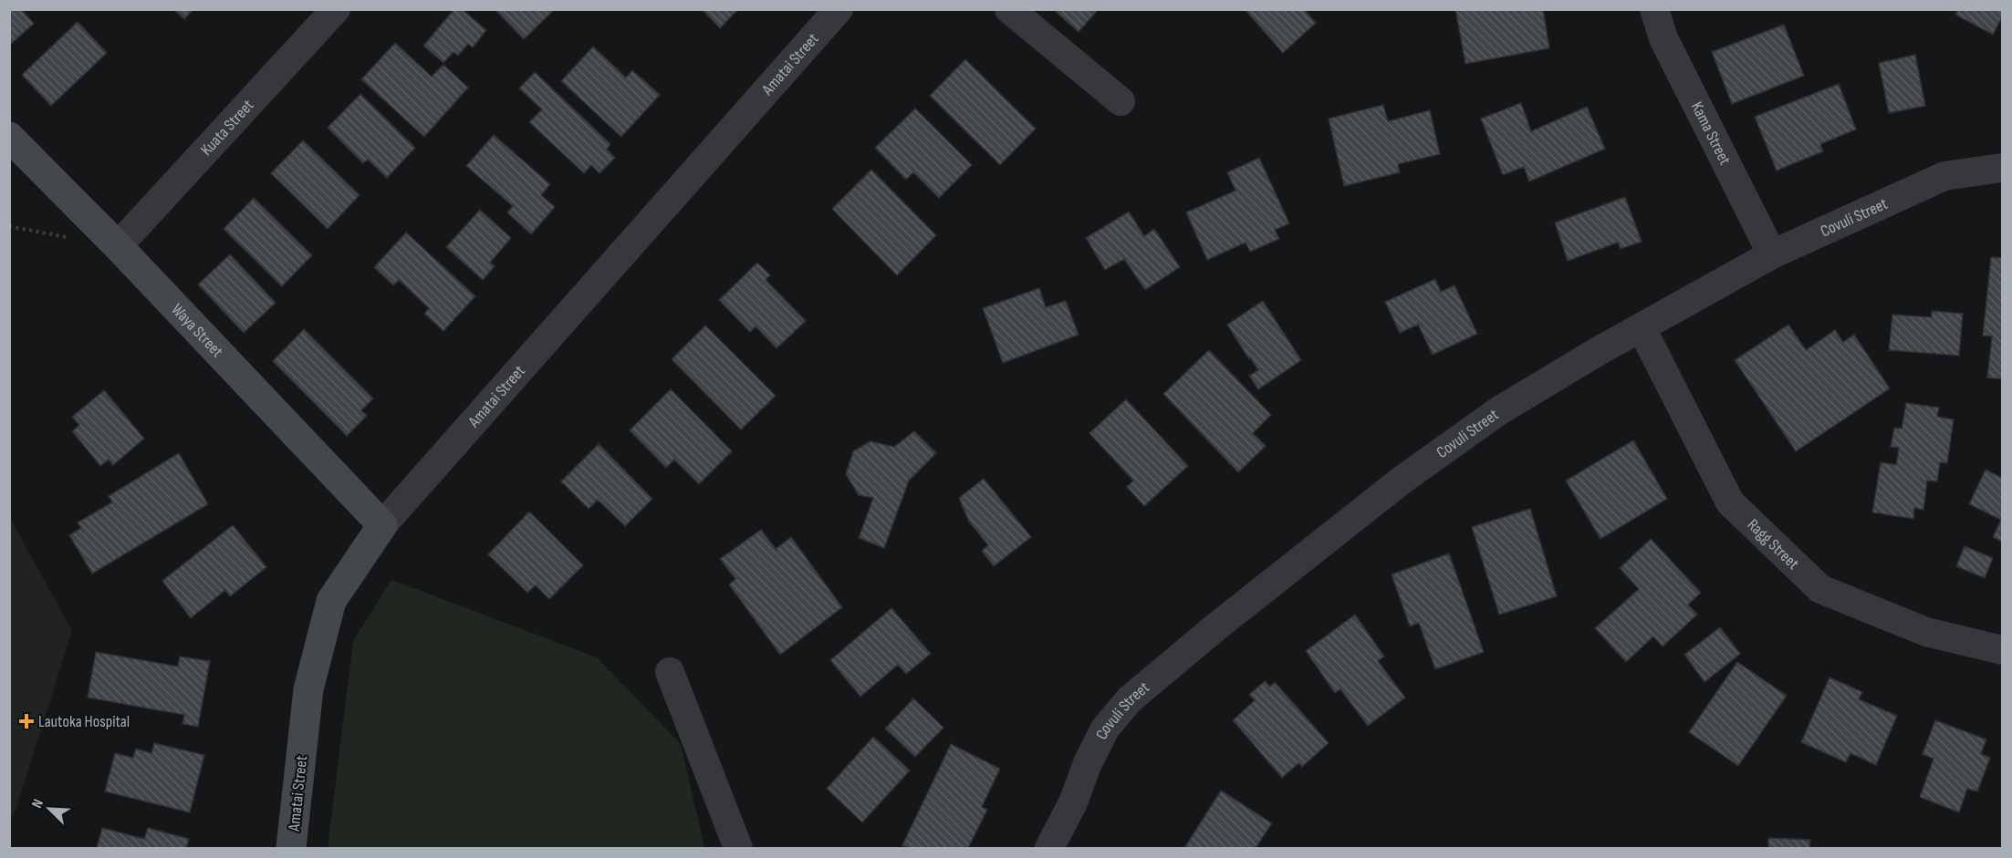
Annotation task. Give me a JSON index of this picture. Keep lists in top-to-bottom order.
{
  "streets": {
    "main road": ["Amatai Street", "Waya Street"],
    "street": [
      "Kuata Street",
      "Kama Street",
      "Covuli Street",
      "Ragg Street"
    ]
  },
  "crossings": [
    ["Amatai Street", "Waya Street"],
    ["Kuata Street", "Waya Street"],
    ["Kama Street", "Covuli Street"],
    ["Covuli Street", "Ragg Street"]
  ],
  "places": {
    "health": ["Lautoka Hospital"]
  },
  "north": "top left"
}
